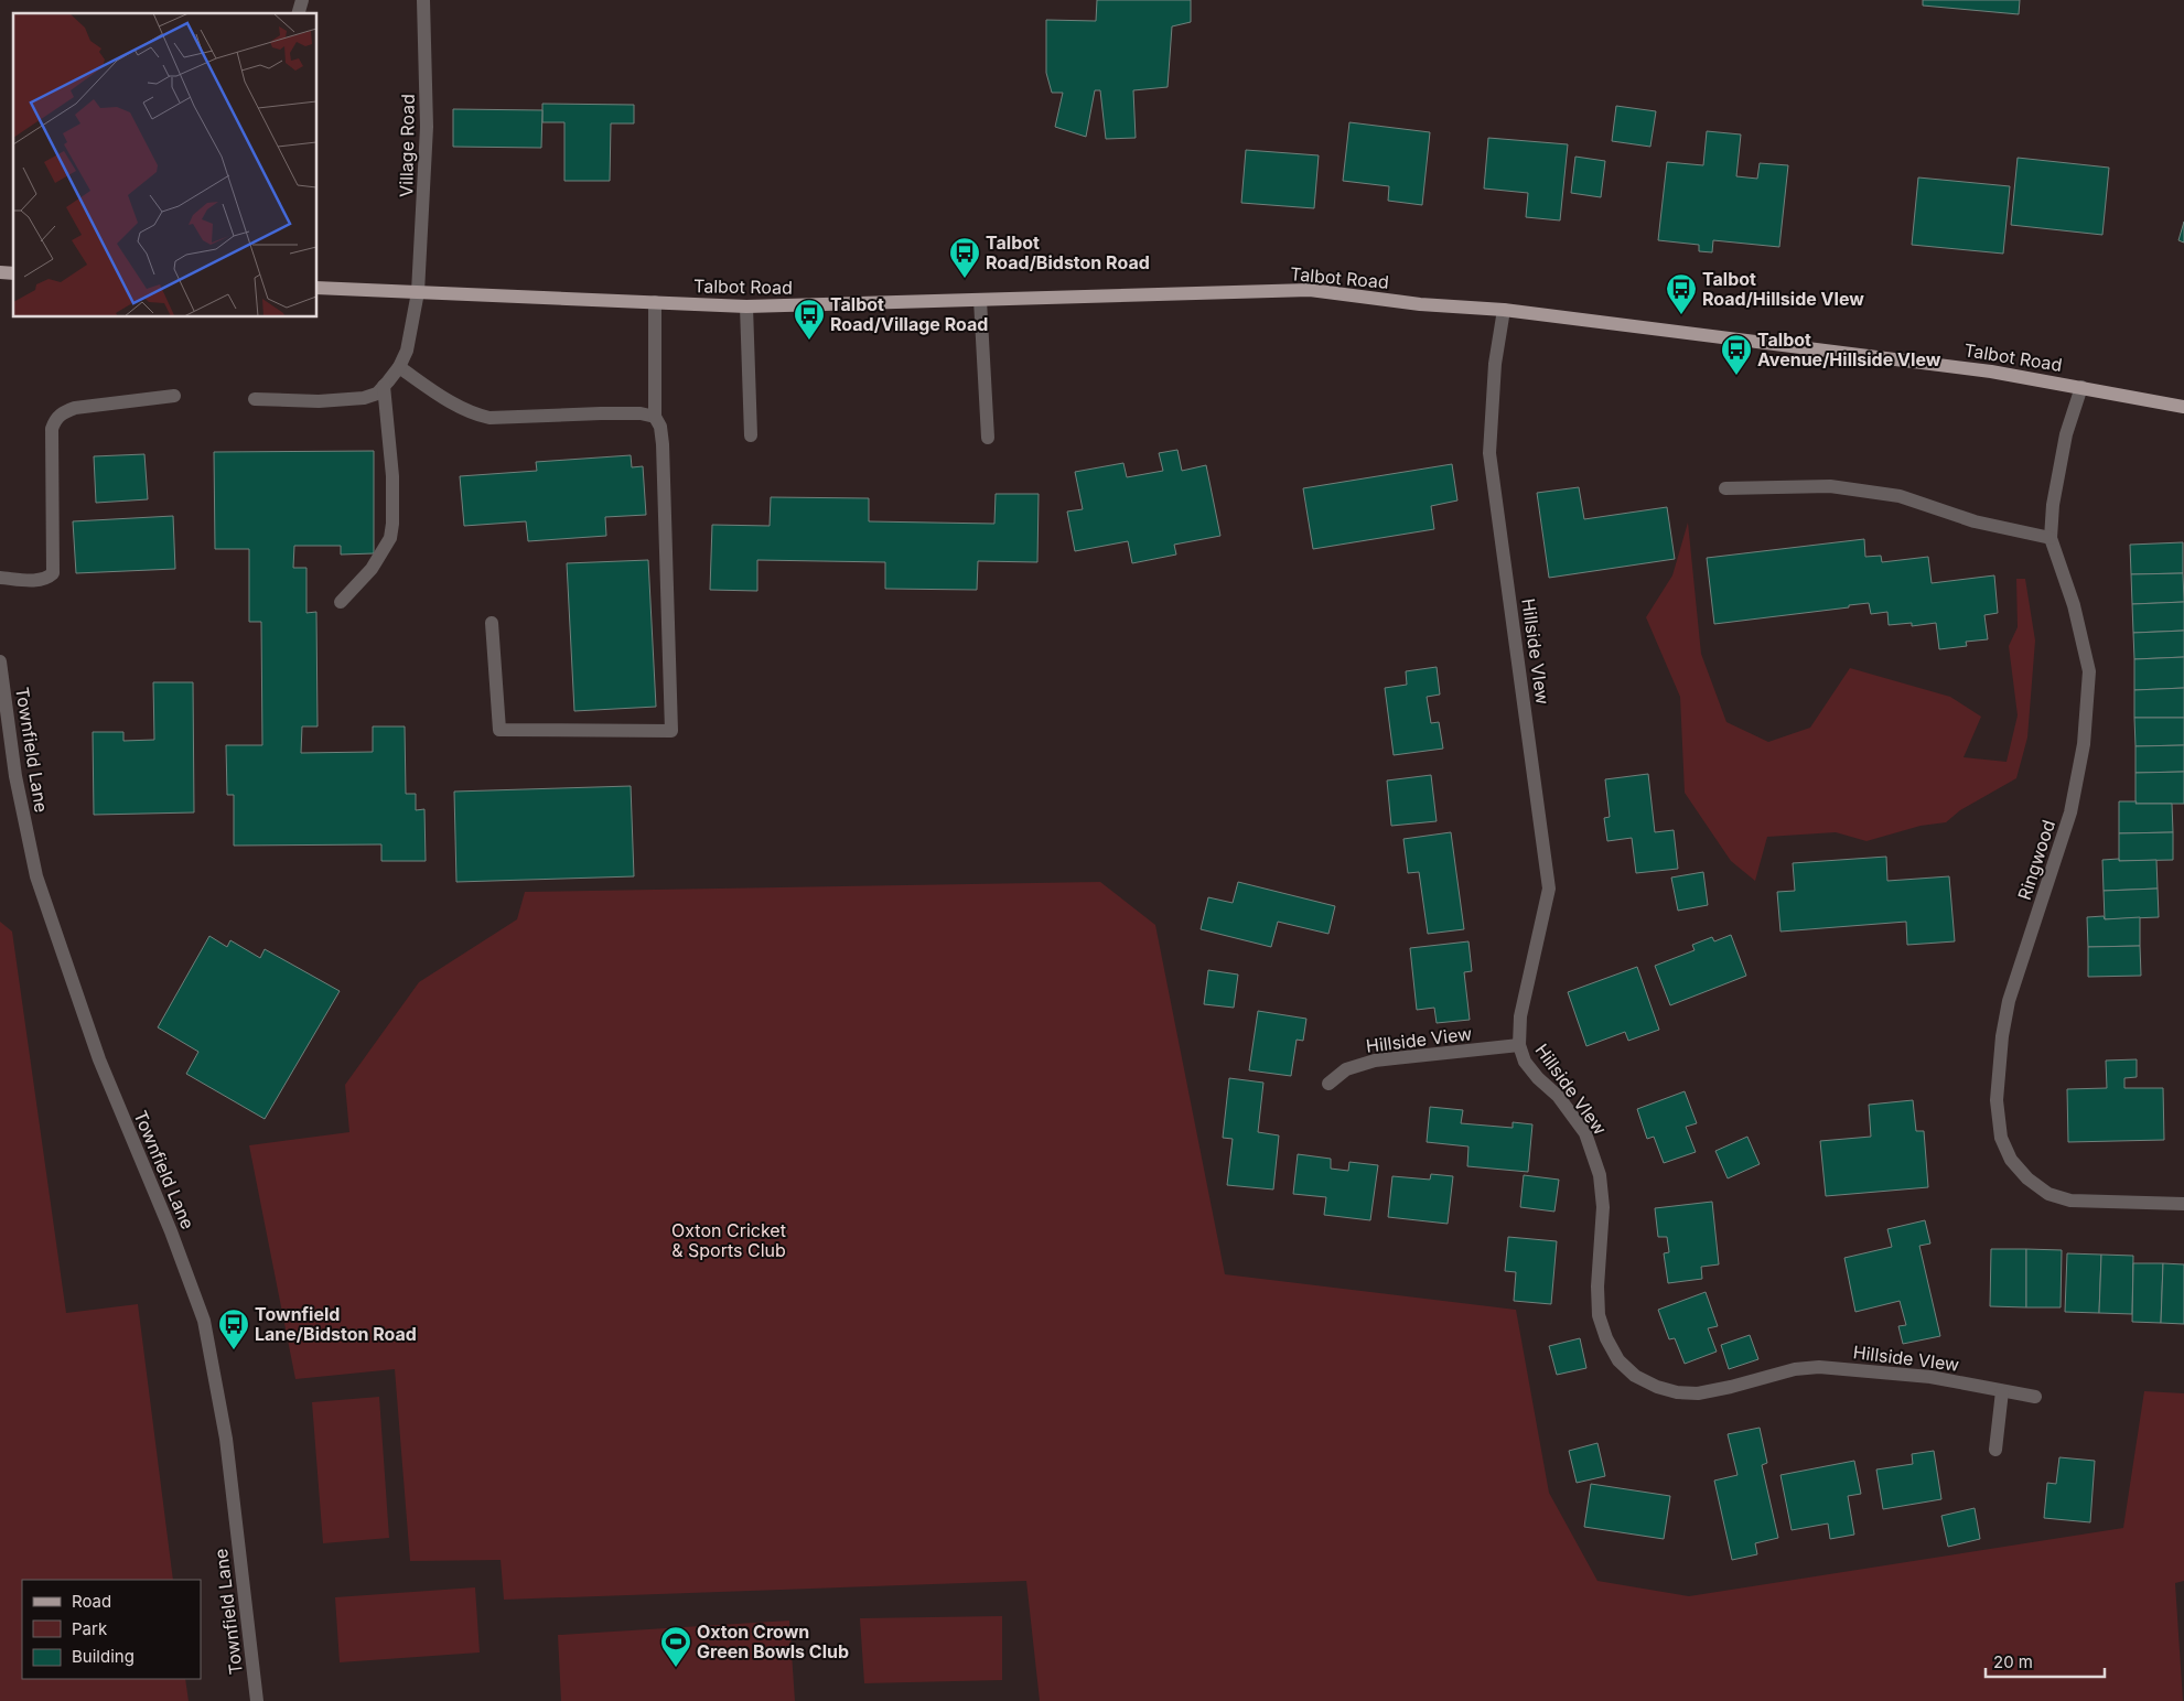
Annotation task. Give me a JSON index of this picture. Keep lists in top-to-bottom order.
{
  "streets": {
    "main road": ["Talbot Road"],
    "street": [
      "Village Road",
      "Hillside VIew",
      "Townfield Lane",
      "Ringwood",
      "Hillside View"
    ]
  },
  "crossings": [
    ["Village Road", "Talbot Road"],
    ["Talbot Road", "Hillside VIew"],
    ["Talbot Road", "Ringwood"],
    ["Hillside VIew", "Hillside View"]
  ],
  "parks": ["Oxton Cricket & Sports Club"],
  "places": {
    "bus stop": [
      "Talbot Road/Bidston Road",
      "Talbot Road/Hillside VIew",
      "Talbot Road/Village Road",
      "Talbot Avenue/Hillside VIew",
      "Townfield Lane/Bidston Road"
    ],
    "sports": ["Oxton Crown Green Bowls Club"]
  },
  "legend": ["Road", "Park", "Building"],
  "scale_bar": "20 m"
}
